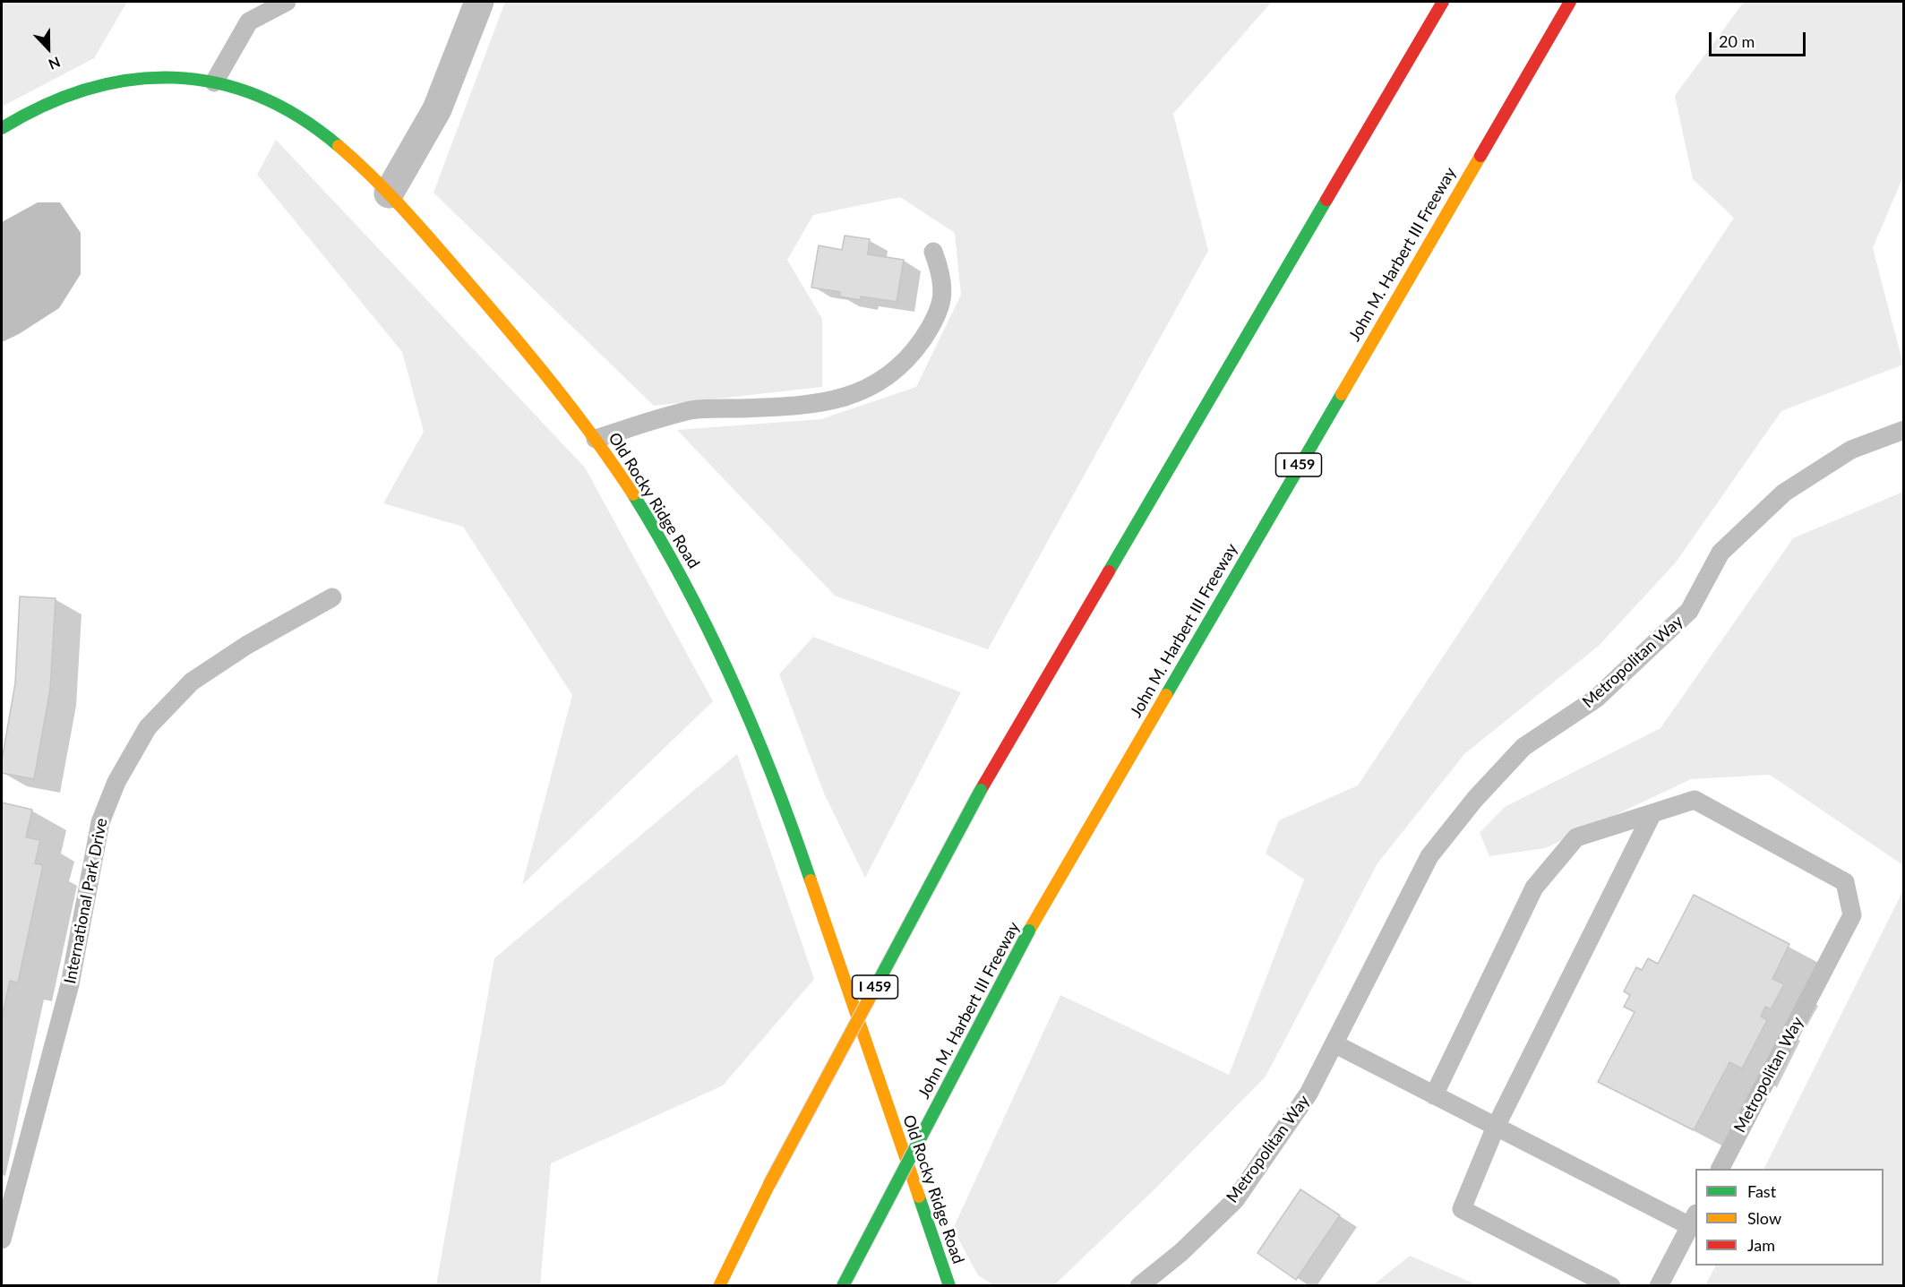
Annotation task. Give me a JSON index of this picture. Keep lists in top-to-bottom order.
{
  "streets": {
    "main road": ["John M. Harbert III Freeway", "I 459", "Old Rocky Ridge Road"],
    "lane": ["Metropolitan Way", "International Park Drive"]
  },
  "legend": ["Fast", "Slow", "Jam"],
  "scale_bar": "20 m",
  "north": "bottom"
}
